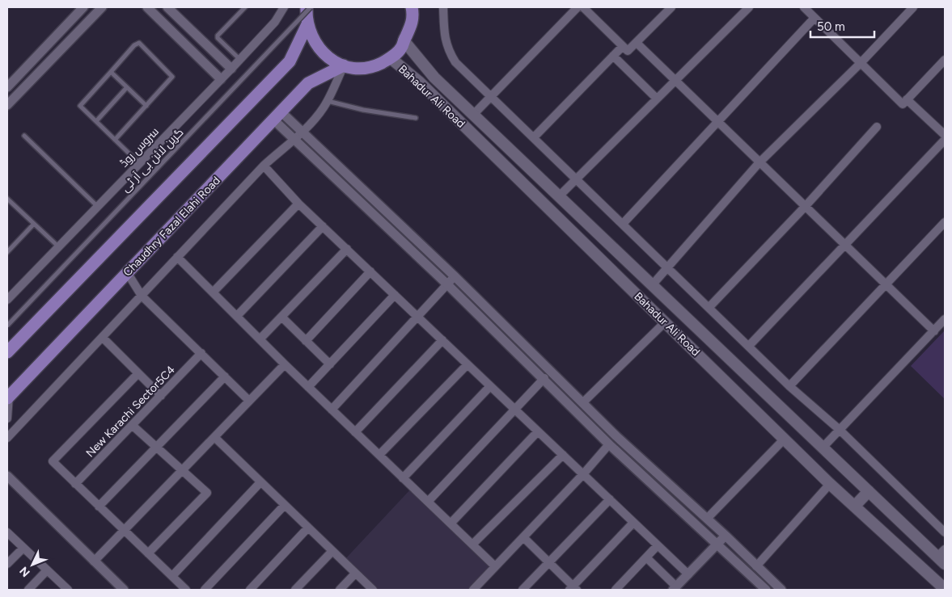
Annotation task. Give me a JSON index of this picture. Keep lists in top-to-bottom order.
{
  "streets": {
    "main road": ["Bahadur Ali Road", "Chaudhry Fazal Elahi Road"],
    "street": ["سروس روڈ", "New Karachi Sector5C4"],
    "lane": ["گرین لائن بی آر ٹی"]
  },
  "scale_bar": "50 m",
  "north": "bottom left"
}
